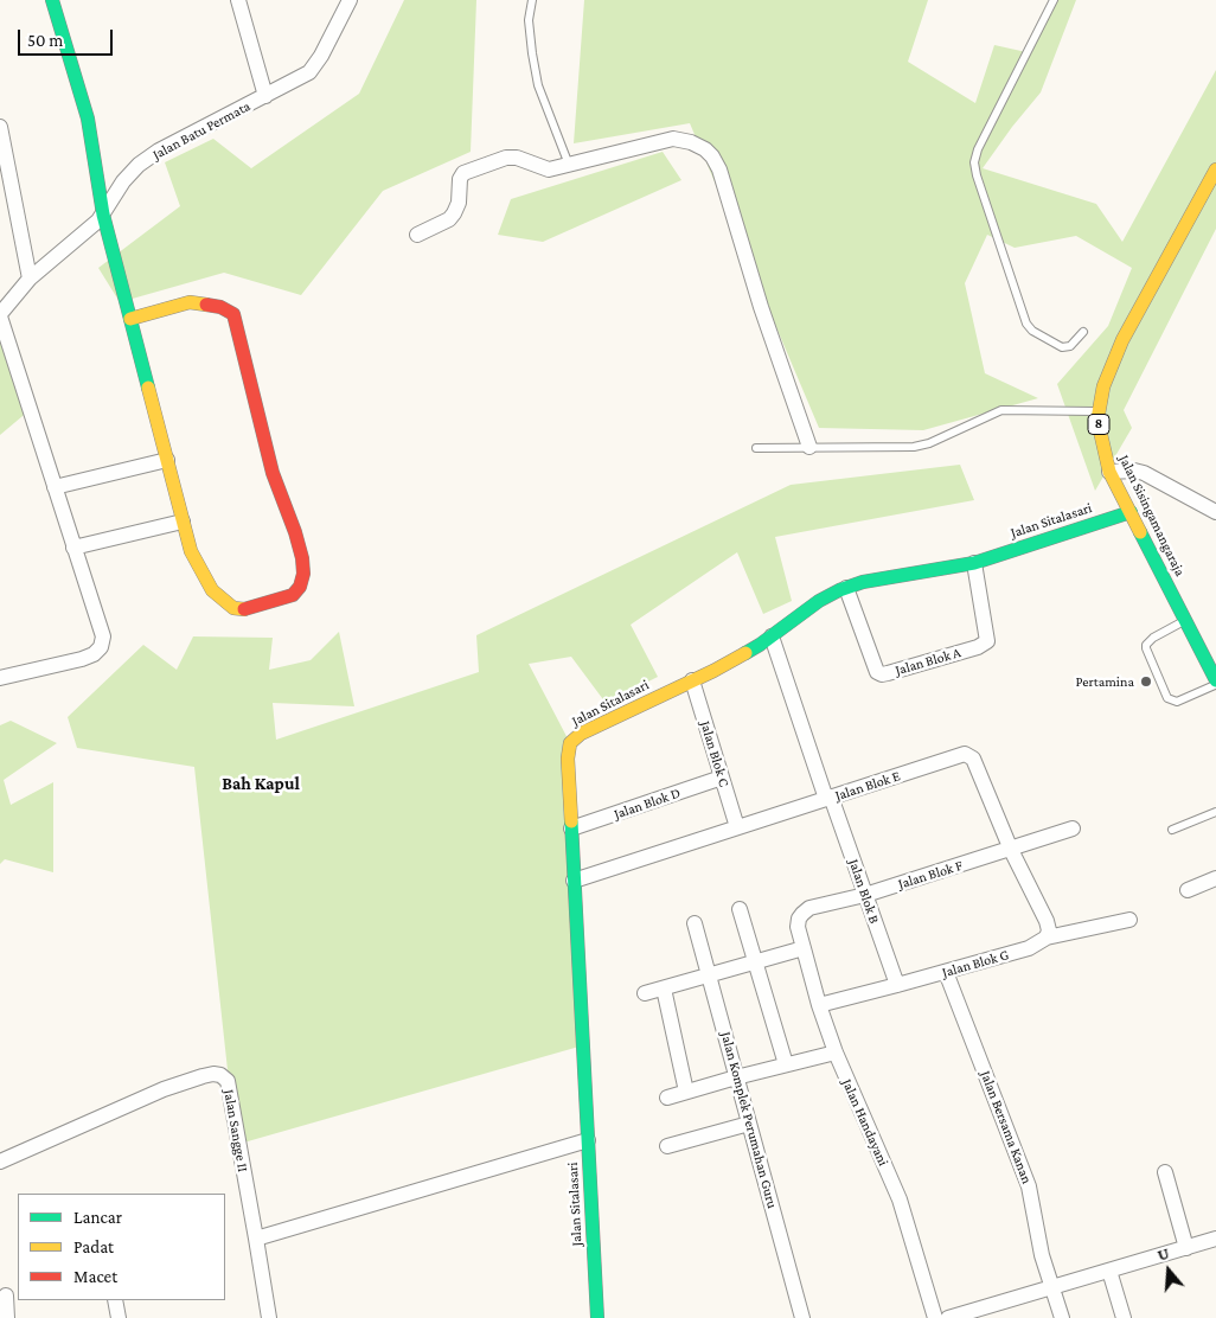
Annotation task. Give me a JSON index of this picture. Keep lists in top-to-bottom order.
{
  "streets": {
    "main road": ["8", "Jalan Sisingamangaraja", "Jalan Sitalasari"],
    "street": [
      "Jalan Batu Permata",
      "Jalan Blok A",
      "Jalan Blok C",
      "Jalan Blok E",
      "Jalan Blok D",
      "Jalan Blok F",
      "Jalan Blok B",
      "Jalan Blok G",
      "Jalan Komplek Perumahan Guru",
      "Jalan Handayani",
      "Jalan Bersama Kanan",
      "Jalan Sangge II"
    ]
  },
  "crossings": [
    ["Jalan Sisingamangaraja", "Jalan Sitalasari"],
    ["Jalan Sitalasari", "Jalan Blok A"],
    ["Jalan Sitalasari", "Jalan Blok C"],
    ["Jalan Sitalasari", "Jalan Blok E"],
    ["Jalan Sitalasari", "Jalan Blok D"],
    ["Jalan Sitalasari", "Jalan Blok B"],
    ["Jalan Blok C", "Jalan Blok E"],
    ["Jalan Blok C", "Jalan Blok D"],
    ["Jalan Blok E", "Jalan Blok F"],
    ["Jalan Blok E", "Jalan Blok B"],
    ["Jalan Blok E", "Jalan Blok G"],
    ["Jalan Blok F", "Jalan Blok B"],
    ["Jalan Blok F", "Jalan Handayani"],
    ["Jalan Blok B", "Jalan Blok G"],
    ["Jalan Blok G", "Jalan Handayani"],
    ["Jalan Blok G", "Jalan Bersama Kanan"]
  ],
  "districts": ["Bah Kapul"],
  "places": ["Pertamina"],
  "legend": ["Lancar", "Padat", "Macet"],
  "scale_bar": "50 m",
  "north": "top"
}
